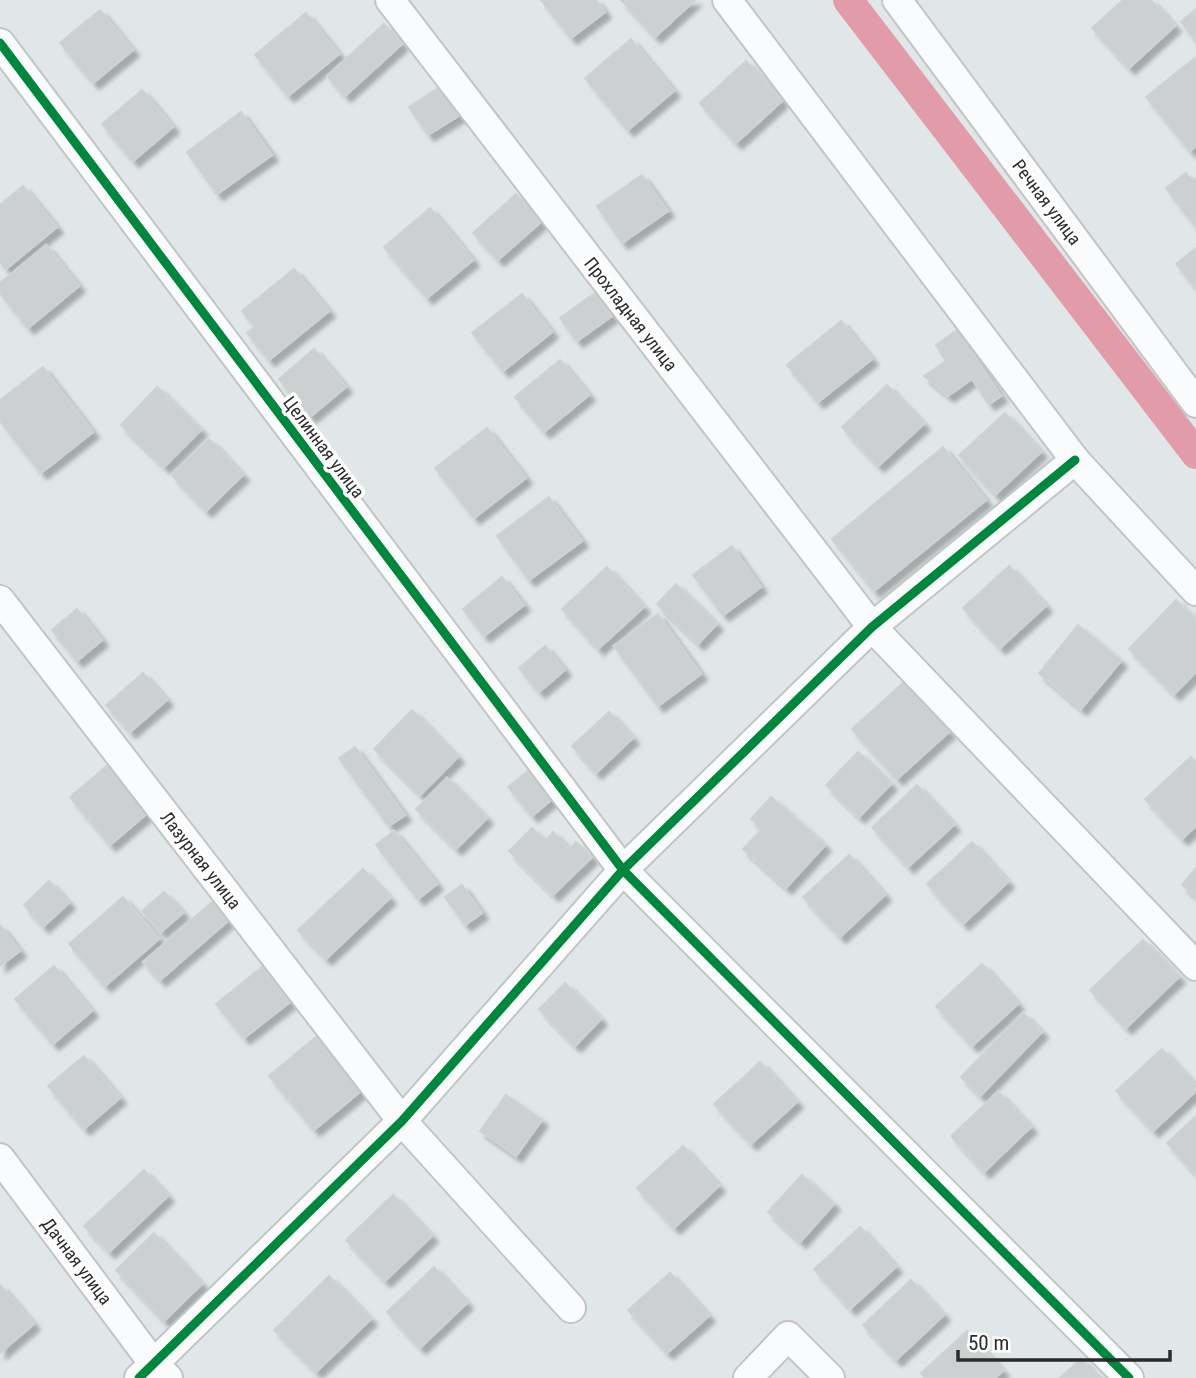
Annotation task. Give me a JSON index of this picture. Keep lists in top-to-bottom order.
{
  "streets": {
    "street": [
      "Речная улица",
      "Прохладная улица",
      "Целинная улица",
      "Лазурная улица",
      "Дачная улица"
    ]
  },
  "scale_bar": "50 m"
}
